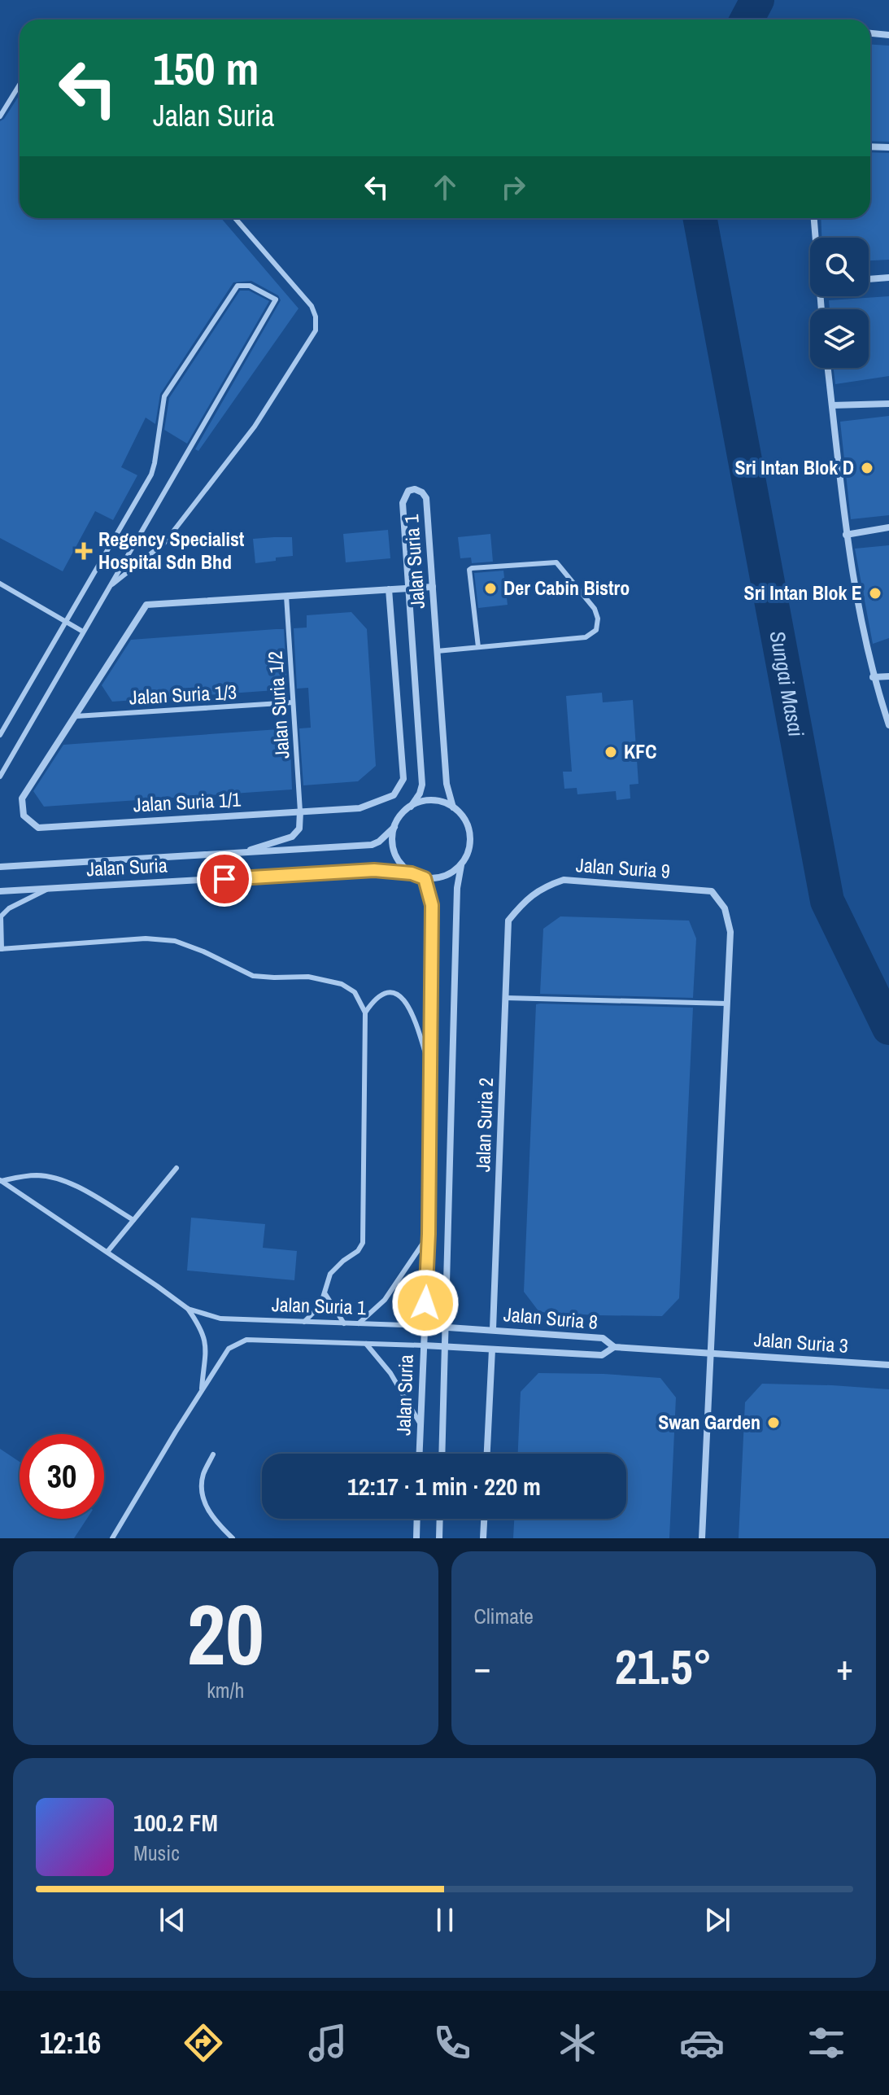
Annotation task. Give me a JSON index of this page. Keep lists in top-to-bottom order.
{
  "streets": {
    "street": [
      "Jalan Suria 1",
      "Jalan Suria 1/1",
      "Jalan Suria",
      "Jalan Suria 9",
      "Jalan Suria 2",
      "Jalan Suria 8",
      "Jalan Suria 3"
    ],
    "lane": ["Jalan Suria 1/3", "Jalan Suria 1/2"]
  },
  "crossings": [
    ["Jalan Suria 1", "Jalan Suria"],
    ["Jalan Suria 1", "Jalan Suria 8"],
    ["Jalan Suria 1/3", "Jalan Suria 1/2"],
    ["Jalan Suria 1/3", "Jalan Suria 1/1"],
    ["Jalan Suria 1/2", "Jalan Suria 1/1"],
    ["Jalan Suria", "Jalan Suria 8"],
    ["Jalan Suria 9", "Jalan Suria 2"],
    ["Jalan Suria 2", "Jalan Suria 8"],
    ["Jalan Suria 8", "Jalan Suria 3"]
  ],
  "water": ["Sungai Masai"],
  "places": {
    "other": [
      "Sri Intan Blok D",
      "Der Cabin Bistro",
      "Sri Intan Blok E",
      "KFC",
      "Swan Garden"
    ],
    "health": ["Regency Specialist Hospital Sdn Bhd"]
  },
  "page": {
    "turn": ["150 m", "Jalan Suria"],
    "limit": "30",
    "trip": "12:17 · 1 min · 220 m",
    "tile": [
      ["20", "km/h"],
      "Climate"
    ],
    "heat": ["−", "21.5°", "+"],
    "song": ["100.2 FM", "Music"],
    "tabs": "12:16"
  }
}
